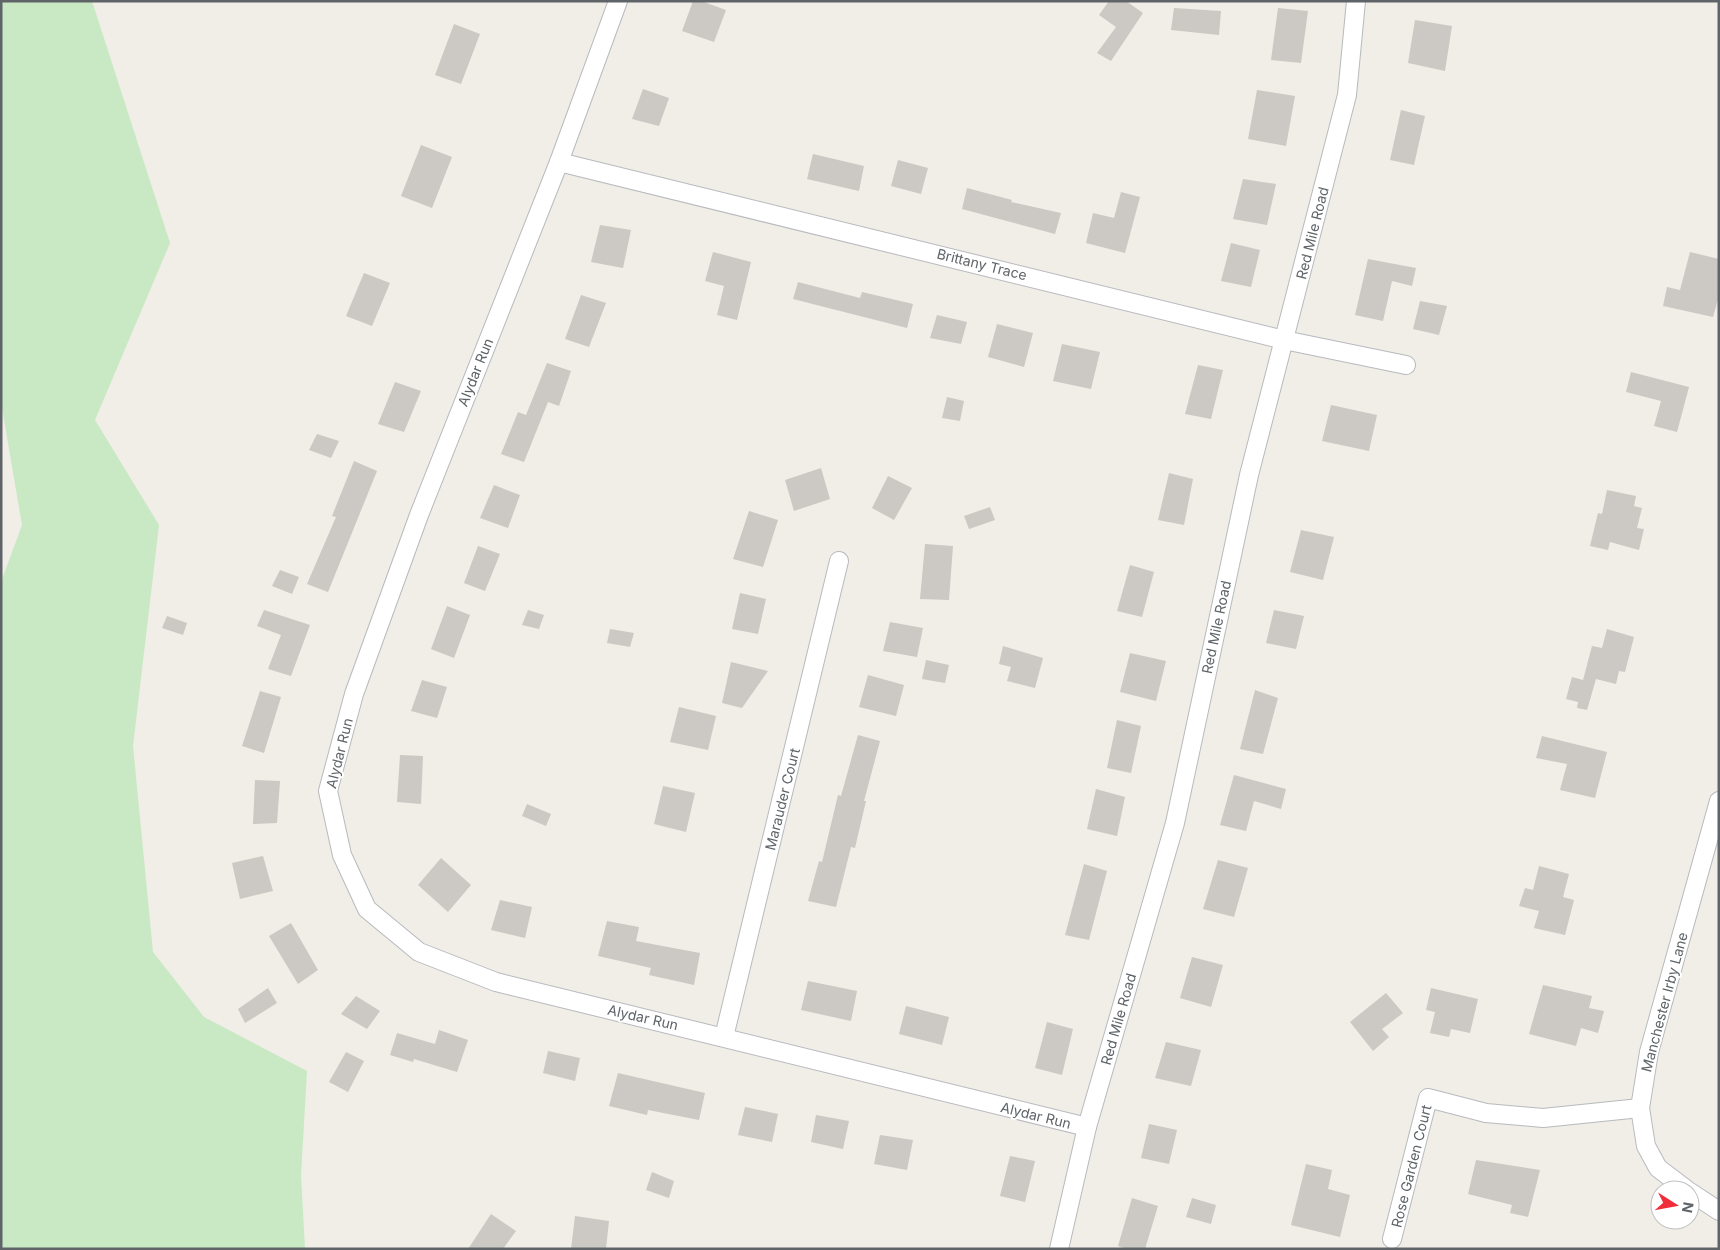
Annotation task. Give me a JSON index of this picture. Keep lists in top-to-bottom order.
{
  "streets": {
    "street": [
      "Red Mile Road",
      "Brittany Trace",
      "Alydar Run",
      "Marauder Court",
      "Manchester Irby Lane",
      "Rose Garden Court"
    ]
  },
  "crossings": [
    ["Red Mile Road", "Brittany Trace"],
    ["Red Mile Road", "Alydar Run"],
    ["Brittany Trace", "Alydar Run"],
    ["Alydar Run", "Marauder Court"],
    ["Manchester Irby Lane", "Rose Garden Court"]
  ],
  "north": "right"
}
